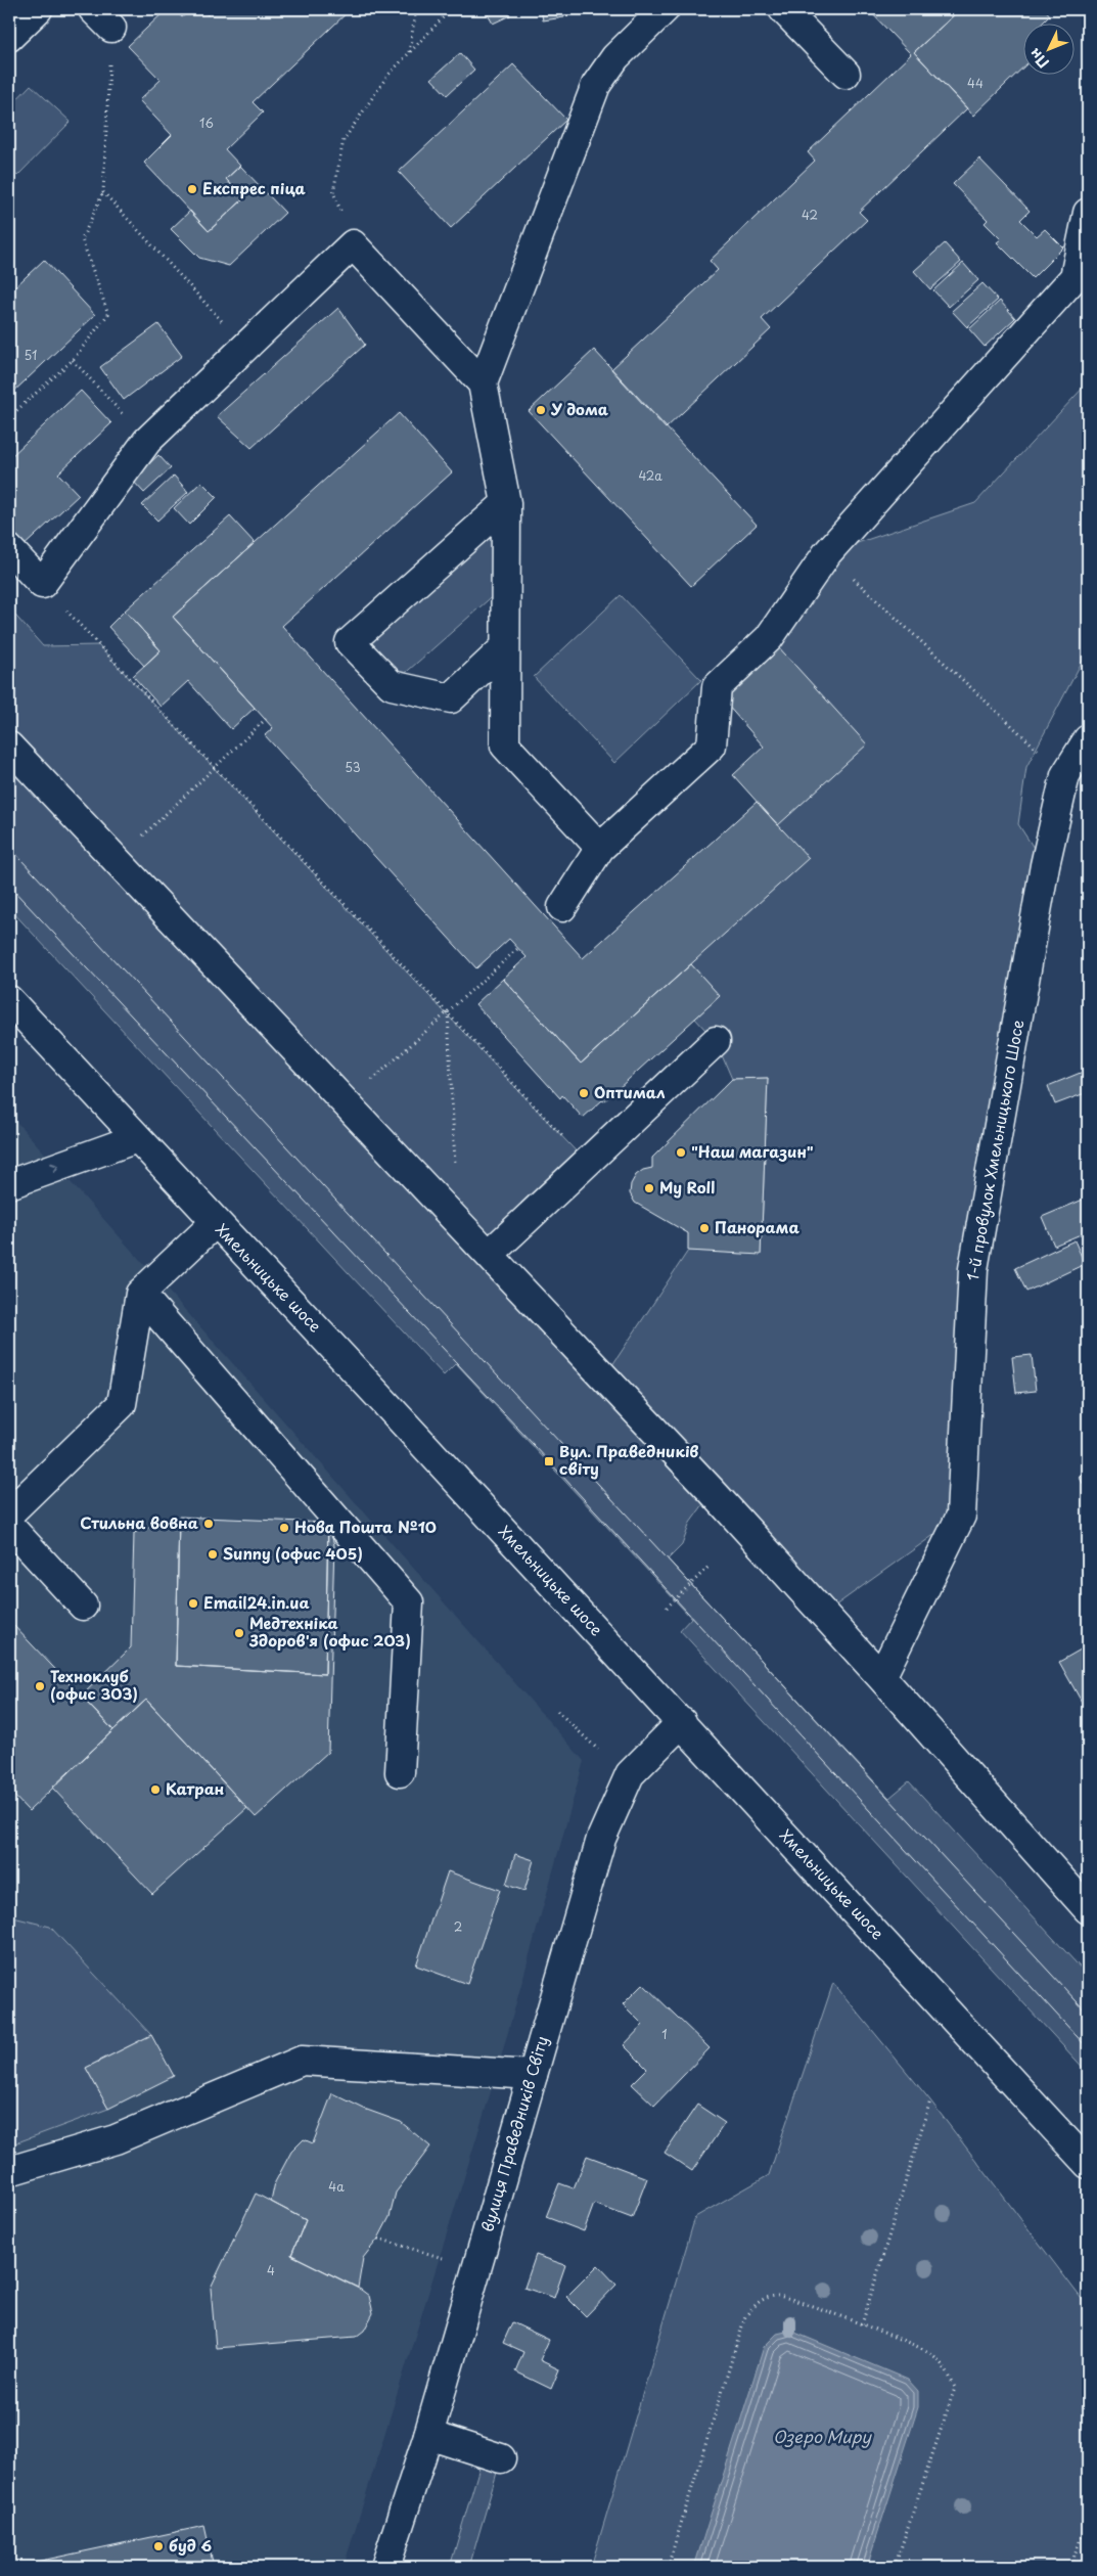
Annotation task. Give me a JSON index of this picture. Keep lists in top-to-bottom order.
{
  "streets": {
    "main road": ["1-й провулок Хмельницького Шосе", "Хмельницьке шосе", "вулиця Праведників Світу"]
  },
  "crossings": [
    ["Хмельницьке шосе", "вулиця Праведників Світу"]
  ],
  "water": ["Озеро Миру"],
  "places": {
    "other": [
      "Експрес піца",
      "У дома",
      "Оптимал",
      "\"Наш магазин\"",
      "My Roll",
      "Панорама",
      "Стильна вовна",
      "Нова Пошта №10",
      "Sunny (офис 405)",
      "Email24.in.ua",
      "Медтехніка Здоров'я (офис 203)",
      "Техноклуб (офис 303)",
      "Катран",
      "буд 6"
    ],
    "transit": ["Вул. Праведників світу"]
  },
  "house_numbers": [
    "44",
    "16",
    "42",
    "51",
    "42а",
    "53",
    "2",
    "1",
    "4а",
    "4"
  ],
  "north": "bottom left"
}
